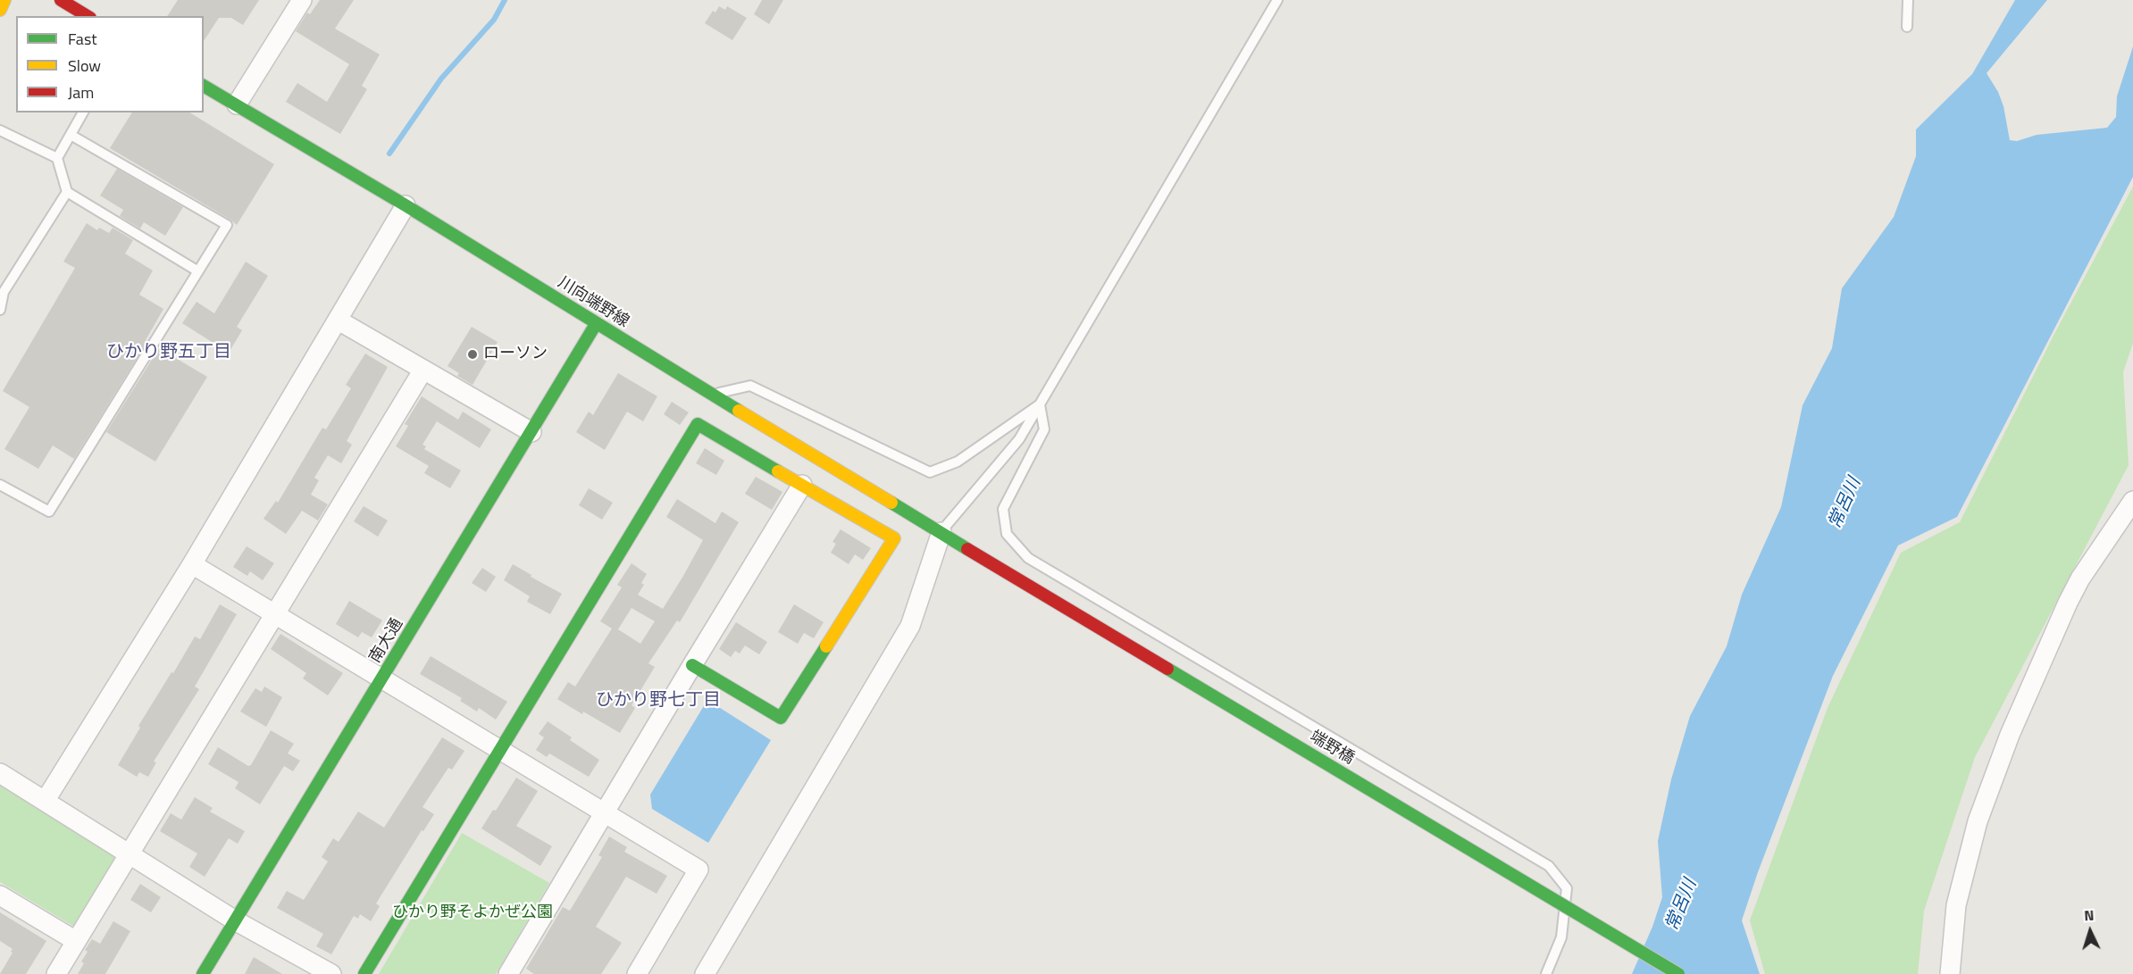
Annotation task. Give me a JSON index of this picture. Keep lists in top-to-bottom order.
{
  "streets": {
    "street": ["川向端野線", "南大通", "端野橋"]
  },
  "crossings": [
    ["川向端野線", "南大通"],
    ["川向端野線", "端野橋"]
  ],
  "districts": ["ひかり野五丁目", "ひかり野七丁目"],
  "water": ["常呂川"],
  "parks": ["ひかり野そよかぜ公園"],
  "places": ["ローソン"],
  "legend": ["Fast", "Slow", "Jam"],
  "north": "top"
}
